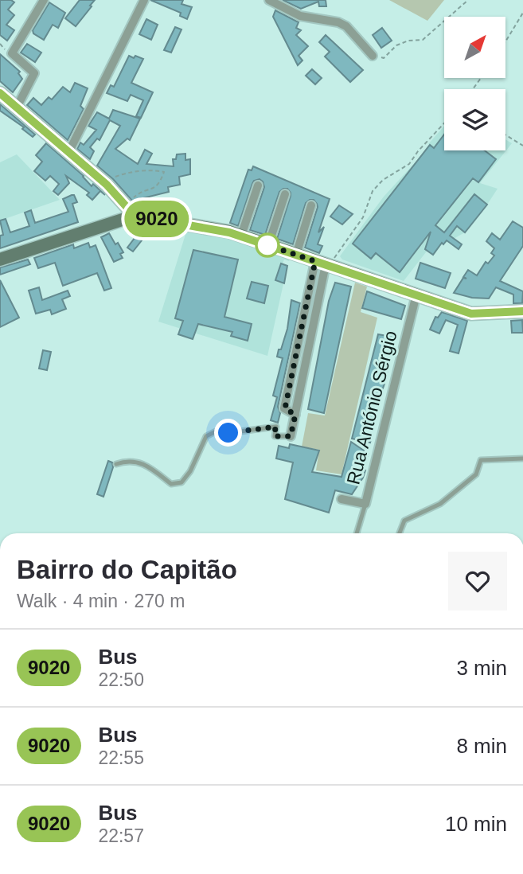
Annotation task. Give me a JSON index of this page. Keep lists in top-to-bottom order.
{
  "streets": {
    "street": ["Rua António Sérgio"]
  },
  "lines": ["bus line 9020"],
  "north": "top right",
  "page": {
    "on_map": "9020",
    "heading": ["Bairro do Capitão", "Walk · 4 min · 270 m"],
    "list": [
      {
        "mark": "9020",
        "name": "Bus",
        "note": "22:50",
        "value": "3 min"
      },
      {
        "mark": "9020",
        "name": "Bus",
        "note": "22:55",
        "value": "8 min"
      },
      {
        "mark": "9020",
        "name": "Bus",
        "note": "22:57",
        "value": "10 min"
      }
    ]
  }
}
